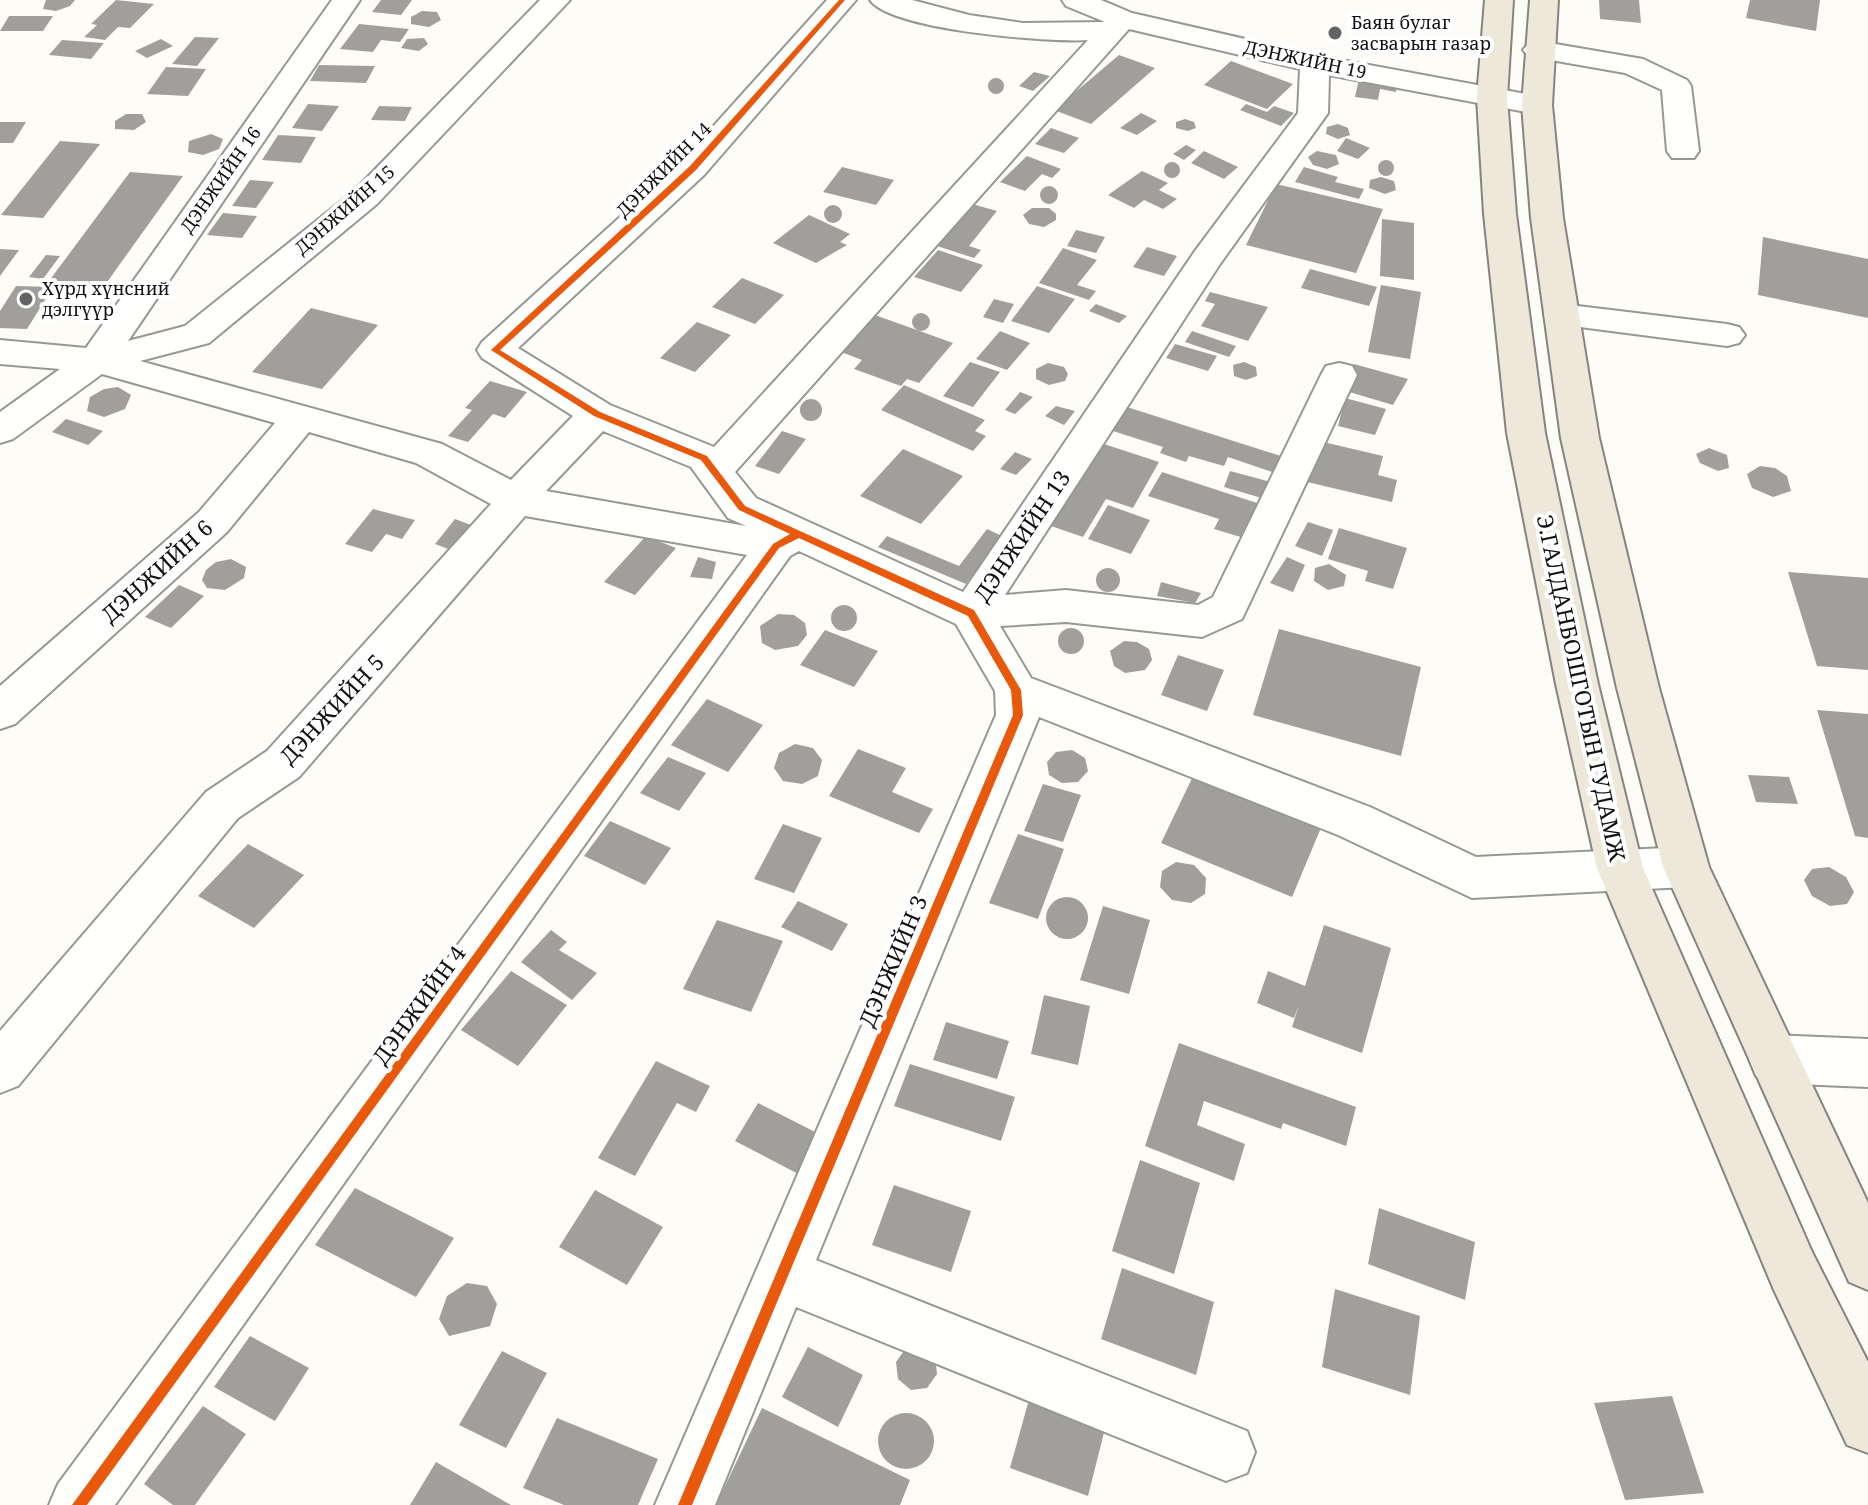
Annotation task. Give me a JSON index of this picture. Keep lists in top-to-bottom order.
{
  "streets": {
    "main road": ["Э.ГАЛДАНБОШГОТЫН ГУДАМЖ"],
    "street": [
      "ДЭНЖИЙН 19",
      "ДЭНЖИЙН 14",
      "ДЭНЖИЙН 16",
      "ДЭНЖИЙН 15",
      "ДЭНЖИЙН 13",
      "ДЭНЖИЙН 6",
      "ДЭНЖИЙН 5",
      "ДЭНЖИЙН 3",
      "ДЭНЖИЙН 4"
    ]
  },
  "crossings": [
    ["ДЭНЖИЙН 19", "ДЭНЖИЙН 13"],
    ["ДЭНЖИЙН 19", "Э.ГАЛДАНБОШГОТЫН ГУДАМЖ"],
    ["ДЭНЖИЙН 14", "ДЭНЖИЙН 5"],
    ["ДЭНЖИЙН 16", "ДЭНЖИЙН 15"]
  ],
  "places": ["Баян булаг засварын газар", "Хүрд хүнсний дэлгүүр"]
}
